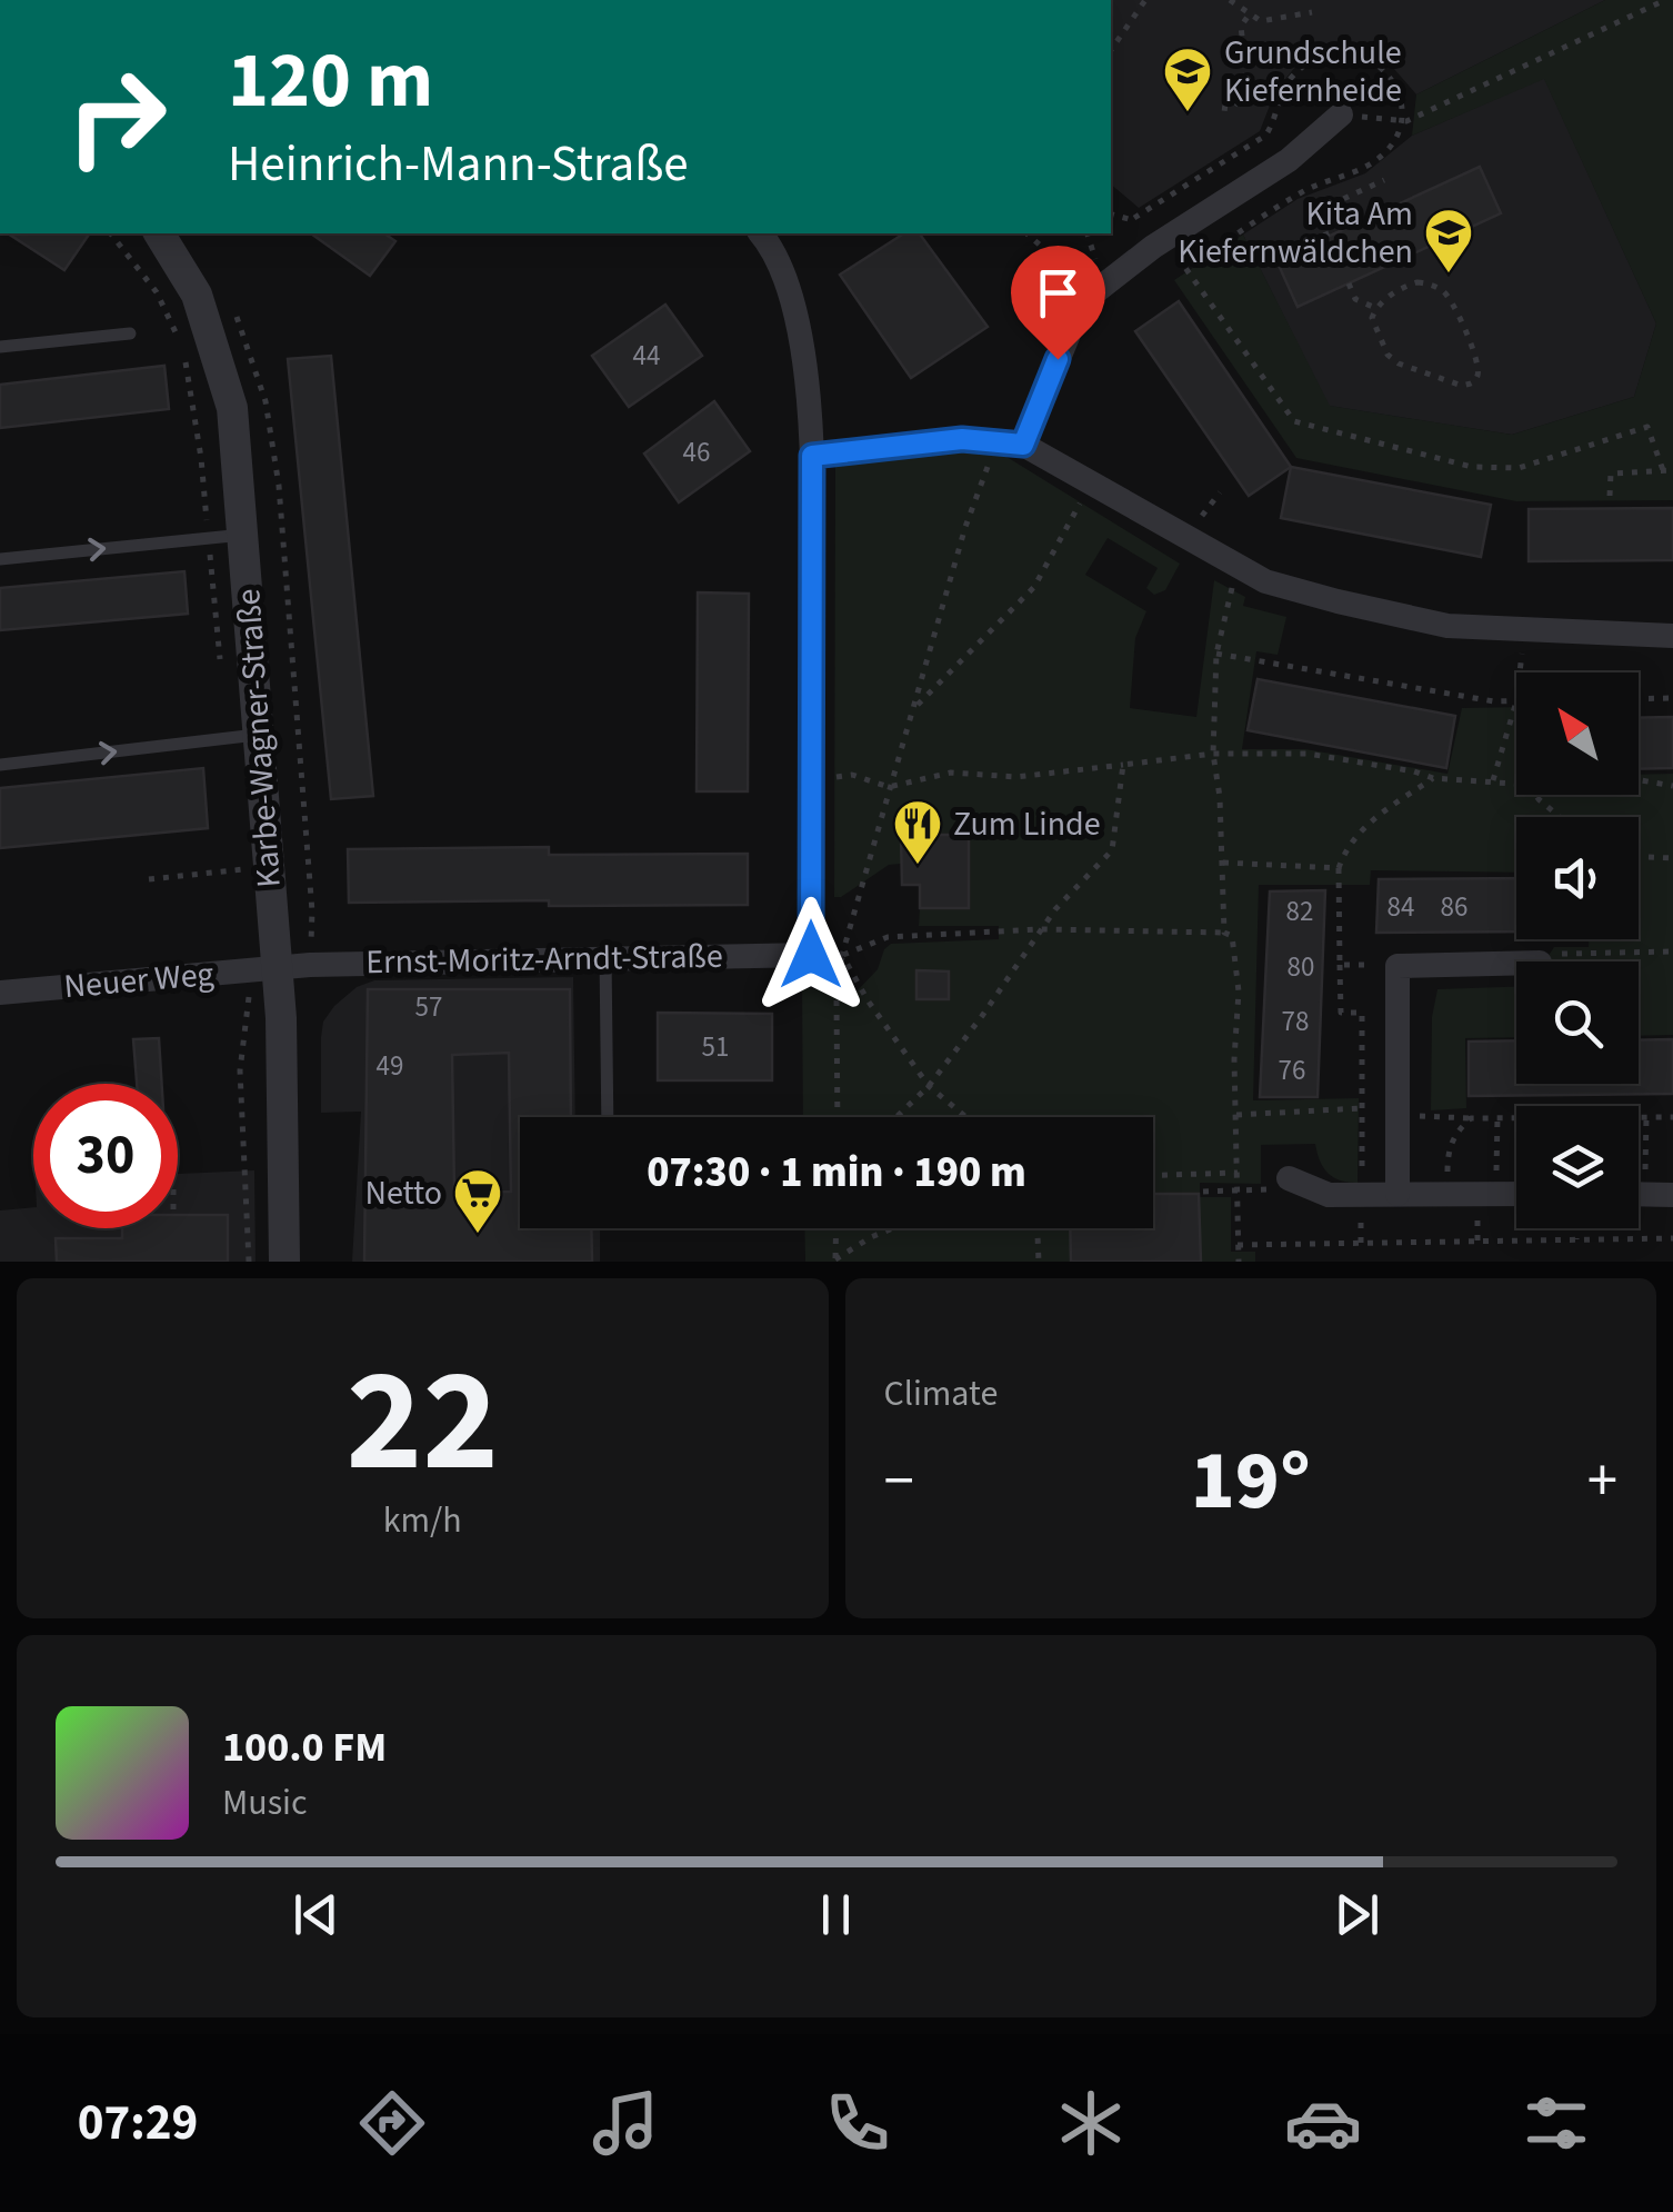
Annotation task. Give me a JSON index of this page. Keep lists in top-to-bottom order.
{
  "streets": {
    "street": ["Karbe-Wagner-Straße", "Ernst-Moritz-Arndt-Straße", "Neuer Weg"]
  },
  "crossings": [
    ["Karbe-Wagner-Straße", "Ernst-Moritz-Arndt-Straße"],
    ["Karbe-Wagner-Straße", "Neuer Weg"],
    ["Ernst-Moritz-Arndt-Straße", "Neuer Weg"]
  ],
  "places": {
    "school or university": ["Grundschule Kiefernheide", "Kita Am Kiefernwäldchen"],
    "restaurant": ["Zum Linde"],
    "supermarket": ["Netto"]
  },
  "house_numbers": [
    "44",
    "46",
    "84",
    "86",
    "82",
    "80",
    "57",
    "78",
    "51",
    "49",
    "76"
  ],
  "north": "top left",
  "page": {
    "turn": ["120 m", "Heinrich-Mann-Straße"],
    "limit": "30",
    "trip": "07:30 · 1 min · 190 m",
    "tile": [
      ["22", "km/h"],
      "Climate"
    ],
    "heat": ["−", "19°", "+"],
    "song": ["100.0 FM", "Music"],
    "tabs": "07:29"
  }
}
